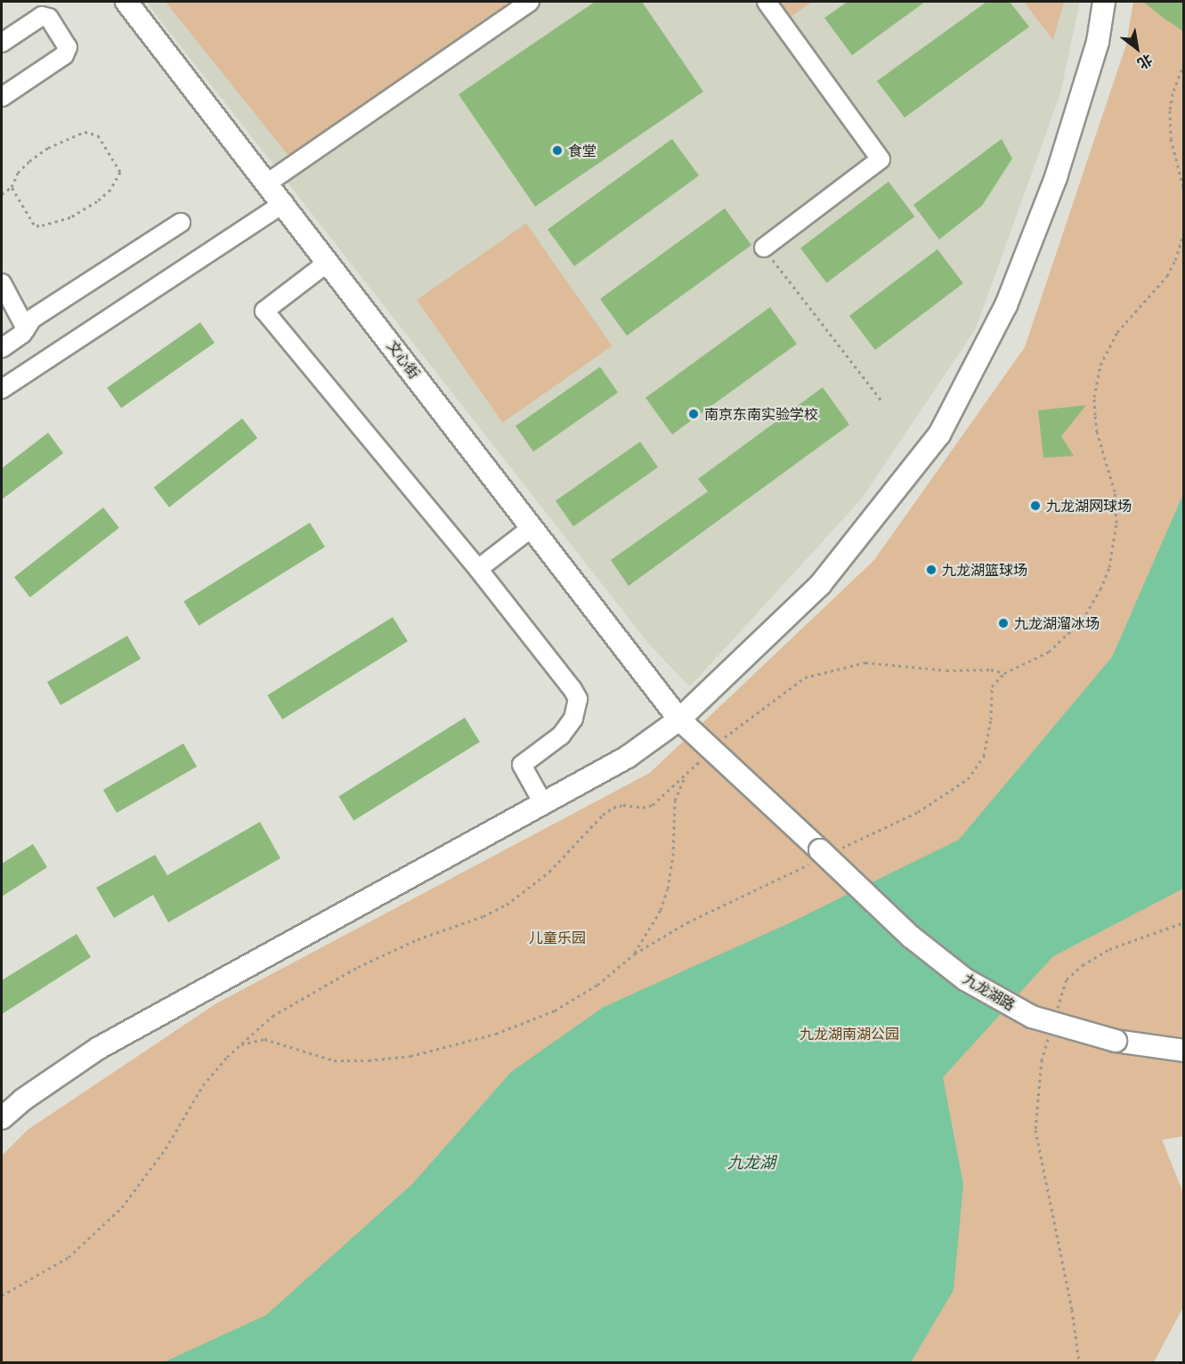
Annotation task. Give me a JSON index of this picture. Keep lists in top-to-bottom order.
{
  "streets": {
    "street": ["文心街", "九龙湖路"]
  },
  "crossings": [
    ["文心街", "九龙湖路"]
  ],
  "water": ["九龙湖"],
  "parks": ["儿童乐园", "九龙湖南湖公园"],
  "places": [
    "食堂",
    "南京东南实验学校",
    "九龙湖网球场",
    "九龙湖篮球场",
    "九龙湖溜冰场"
  ],
  "north": "bottom right"
}
